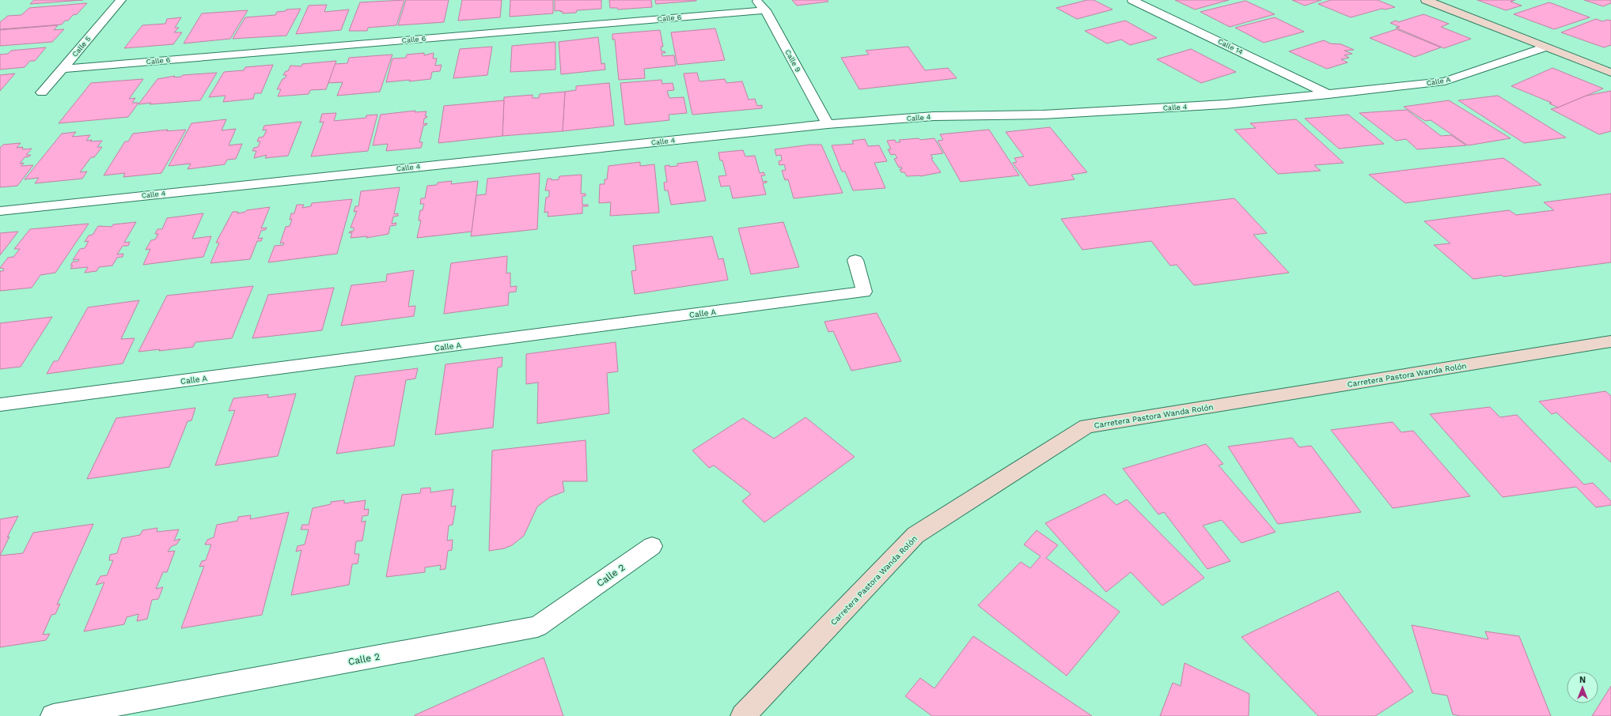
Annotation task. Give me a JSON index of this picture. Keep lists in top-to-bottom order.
{
  "streets": {
    "street": [
      "Calle 6",
      "Calle 5",
      "Calle 14",
      "Calle 9",
      "Calle A",
      "Calle 4",
      "Carretera Pastora Wanda Rolón",
      "Calle 2"
    ]
  },
  "crossings": [
    ["Calle 6", "Calle 5"],
    ["Calle 6", "Calle 9"],
    ["Calle 14", "Calle A"],
    ["Calle 14", "Calle 4"],
    ["Calle 9", "Calle 4"],
    ["Calle A", "Calle 4"]
  ],
  "north": "top"
}
